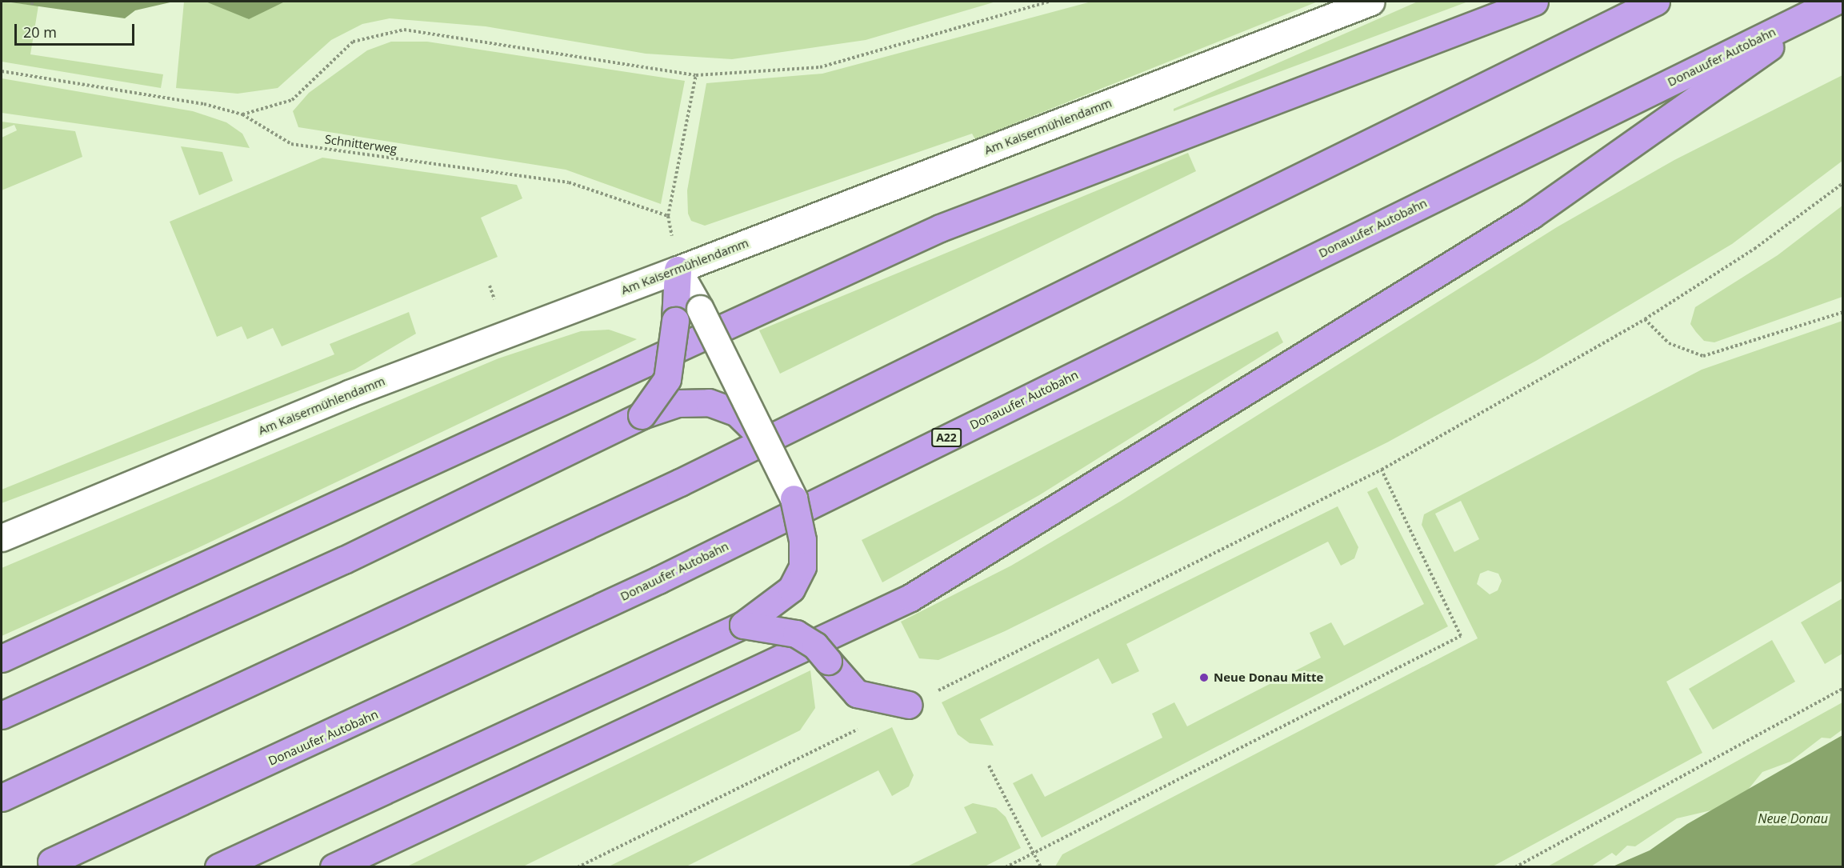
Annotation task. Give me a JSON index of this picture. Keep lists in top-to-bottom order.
{
  "streets": {
    "highway": ["Donauufer Autobahn", "A22"],
    "street": ["Am Kaisermühlendamm"],
    "path": ["Schnitterweg"]
  },
  "water": ["Neue Donau"],
  "places": ["Neue Donau Mitte"],
  "scale_bar": "20 m"
}
